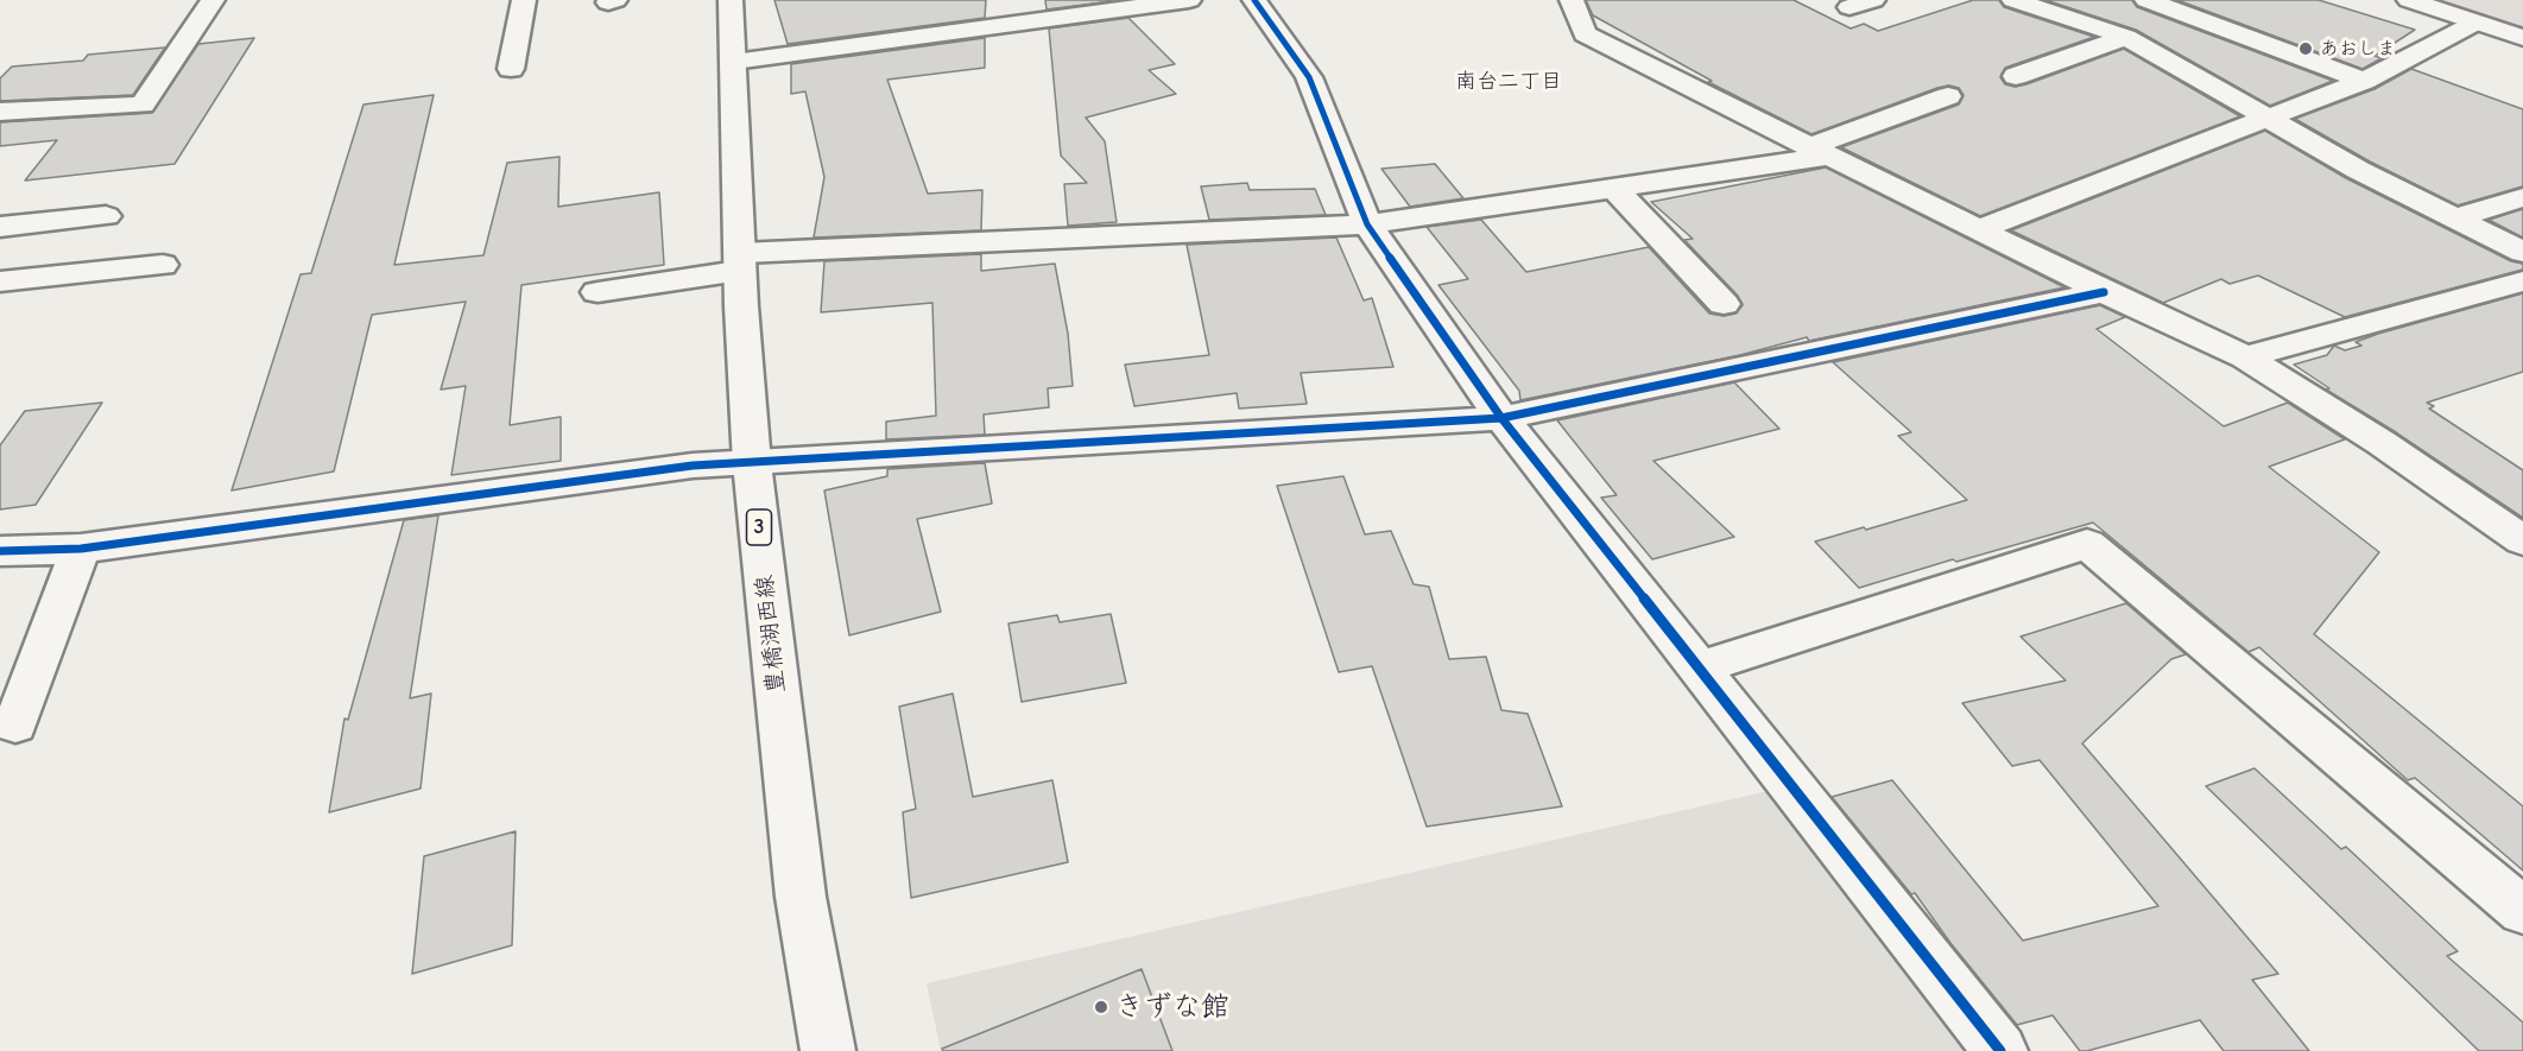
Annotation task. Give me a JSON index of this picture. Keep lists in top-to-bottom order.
{
  "streets": {
    "street": ["3", "豊橋湖西線"]
  },
  "districts": ["南台二丁目"],
  "places": ["あおしま", "きずな館"]
}
